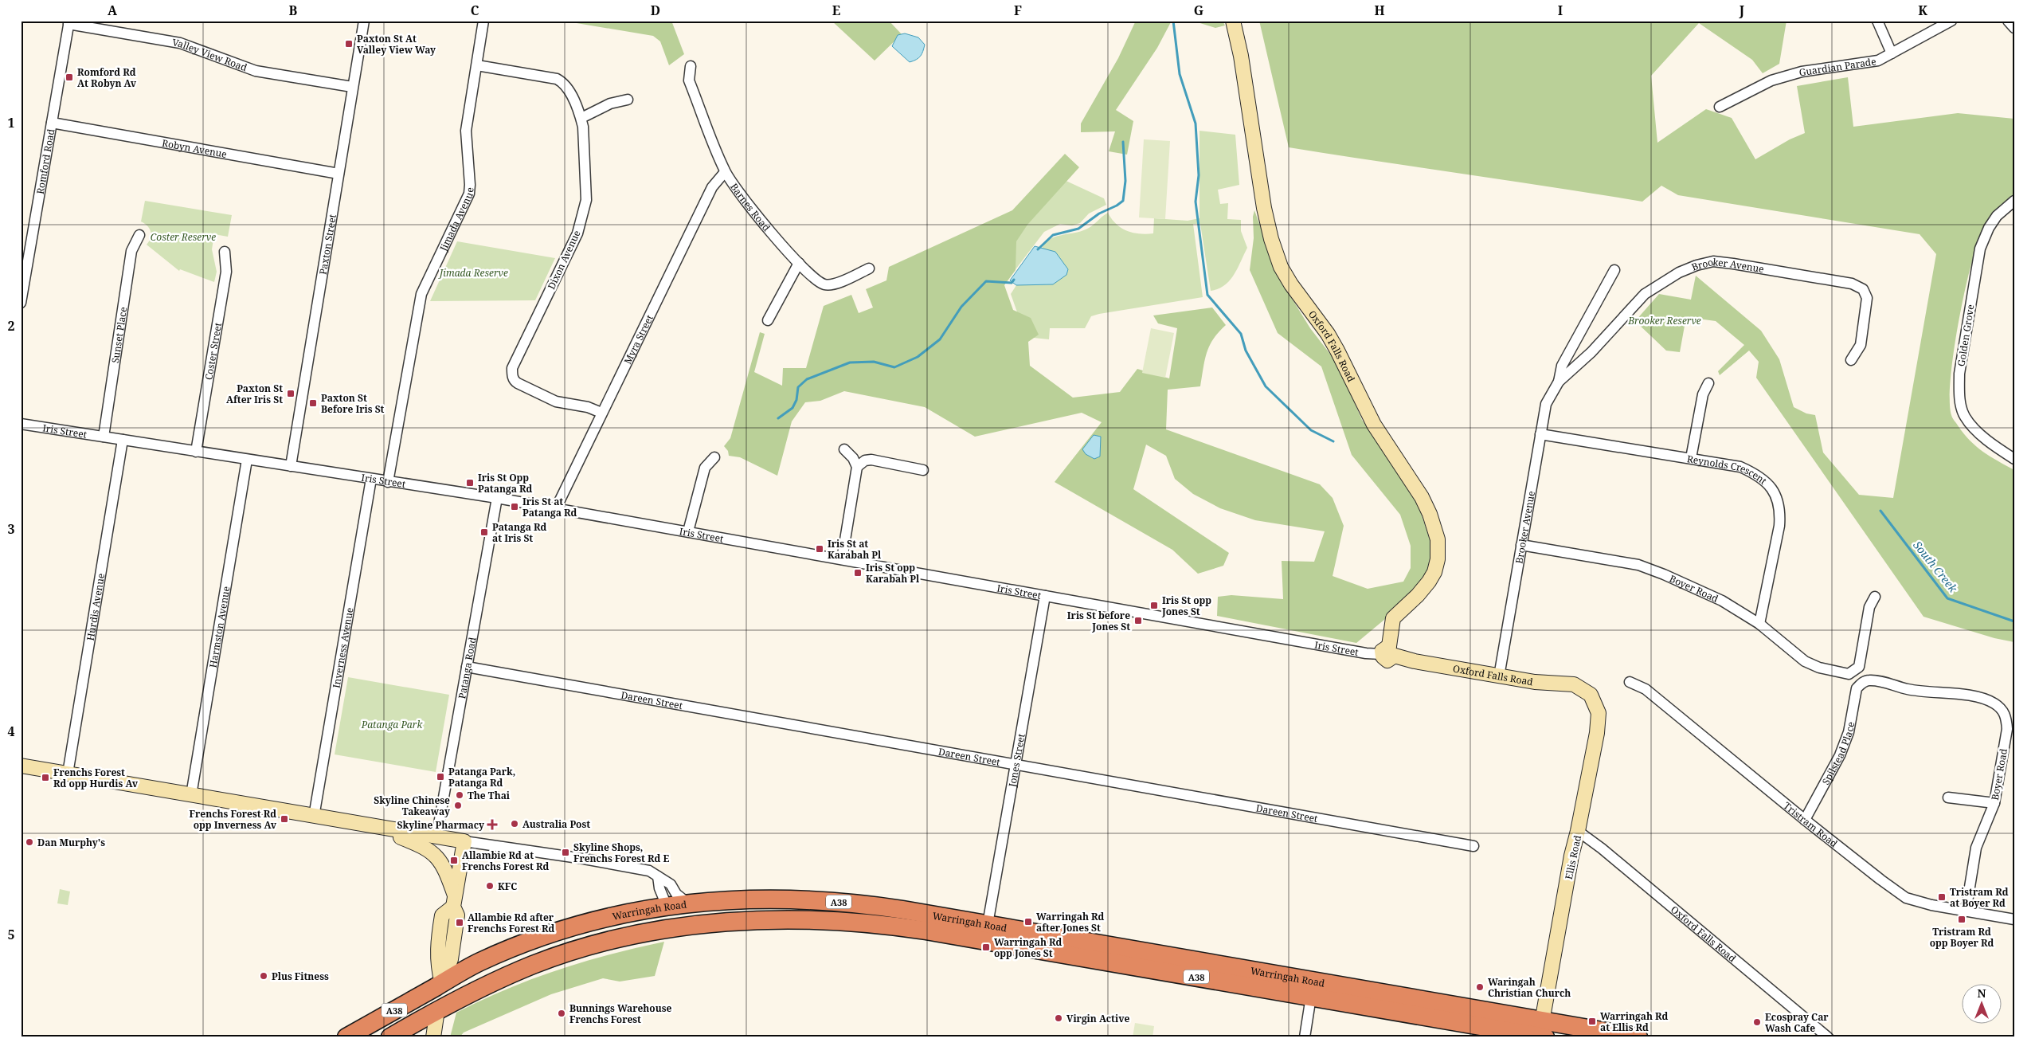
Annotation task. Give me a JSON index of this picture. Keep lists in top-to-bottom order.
{
  "streets": {
    "highway": ["A38", "Warringah Road"],
    "street": [
      "Valley View Road",
      "Guardian Parade",
      "Robyn Avenue",
      "Romford Road",
      "Barnes Road",
      "Jimada Avenue",
      "Paxton Street",
      "Dixon Avenue",
      "Brooker Avenue",
      "Sunset Place",
      "Golden Grove",
      "Myra Street",
      "Oxford Falls Road",
      "Coster Street",
      "Iris Street",
      "Reynolds Crescent",
      "Boyer Road",
      "Hurdis Avenue",
      "Harmston Avenue",
      "Inverness Avenue",
      "Patanga Road",
      "Dareen Street",
      "Spilstead Place",
      "Jones Street",
      "Tristram Road",
      "Ellis Road"
    ]
  },
  "crossings": [
    ["Valley View Road", "Romford Road"],
    ["Valley View Road", "Paxton Street"],
    ["Robyn Avenue", "Romford Road"],
    ["Robyn Avenue", "Paxton Street"],
    ["Barnes Road", "Myra Street"],
    ["Jimada Avenue", "Dixon Avenue"],
    ["Jimada Avenue", "Iris Street"],
    ["Paxton Street", "Iris Street"],
    ["Dixon Avenue", "Myra Street"],
    ["Brooker Avenue", "Oxford Falls Road"],
    ["Brooker Avenue", "Reynolds Crescent"],
    ["Brooker Avenue", "Boyer Road"],
    ["Sunset Place", "Iris Street"],
    ["Myra Street", "Iris Street"],
    ["Oxford Falls Road", "Iris Street"],
    ["Oxford Falls Road", "Ellis Road"],
    ["Coster Street", "Iris Street"],
    ["Iris Street", "Hurdis Avenue"],
    ["Iris Street", "Harmston Avenue"],
    ["Iris Street", "Inverness Avenue"],
    ["Iris Street", "Patanga Road"],
    ["Iris Street", "Jones Street"],
    ["Reynolds Crescent", "Boyer Road"],
    ["Boyer Road", "Spilstead Place"],
    ["Boyer Road", "Tristram Road"],
    ["Patanga Road", "Dareen Street"],
    ["Dareen Street", "Jones Street"],
    ["Spilstead Place", "Tristram Road"],
    ["Jones Street", "Warringah Road"],
    ["Ellis Road", "Warringah Road"]
  ],
  "water": ["South Creek"],
  "parks": [
    "Coster Reserve",
    "Jimada Reserve",
    "Brooker Reserve",
    "Patanga Park"
  ],
  "places": {
    "transit": [
      "Paxton St At Valley View Way",
      "Romford Rd At Robyn Av",
      "Paxton St After Iris St",
      "Paxton St Before Iris St",
      "Iris St Opp Patanga Rd",
      "Iris St at Patanga Rd",
      "Patanga Rd at Iris St",
      "Iris St at Karabah Pl",
      "Iris St opp Karabah Pl",
      "Iris St opp Jones St",
      "Iris St before Jones St",
      "Patanga Park, Patanga Rd",
      "Frenchs Forest Rd opp Hurdis Av",
      "Frenchs Forest Rd opp Inverness Av",
      "Skyline Shops, Frenchs Forest Rd E",
      "Allambie Rd at Frenchs Forest Rd",
      "Tristram Rd at Boyer Rd",
      "Tristram Rd opp Boyer Rd",
      "Warringah Rd after Jones St",
      "Allambie Rd after Frenchs Forest Rd",
      "Warringah Rd opp Jones St",
      "Warringah Rd at Ellis Rd"
    ],
    "other": [
      "The Thai",
      "Skyline Chinese Takeaway",
      "Australia Post",
      "Dan Murphy's",
      "KFC",
      "Plus Fitness",
      "Waringah Christian Church",
      "Bunnings Warehouse Frenchs Forest",
      "Virgin Active",
      "Ecospray Car Wash Cafe"
    ],
    "health": ["Skyline Pharmacy"]
  },
  "north": "top",
  "grid": {
    "columns": [
      "A",
      "B",
      "C",
      "D",
      "E",
      "F",
      "G",
      "H",
      "I",
      "J",
      "K"
    ],
    "rows": [
      "1",
      "2",
      "3",
      "4",
      "5"
    ]
  }
}
